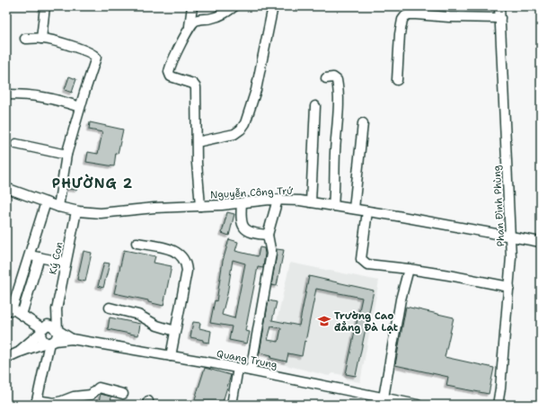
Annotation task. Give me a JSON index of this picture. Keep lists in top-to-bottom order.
{
  "streets": {
    "street": [
      "Nguyễn Công Trứ",
      "Phan Đình Phùng",
      "Ký Con",
      "Quang Trung"
    ]
  },
  "crossings": [
    ["Nguyễn Công Trứ", "Phan Đình Phùng"],
    ["Nguyễn Công Trứ", "Ký Con"],
    ["Ký Con", "Quang Trung"]
  ],
  "districts": ["PHƯỜNG 2"],
  "places": {
    "school or university": ["Trường Cao đẳng Đà Lạt"]
  }
}
